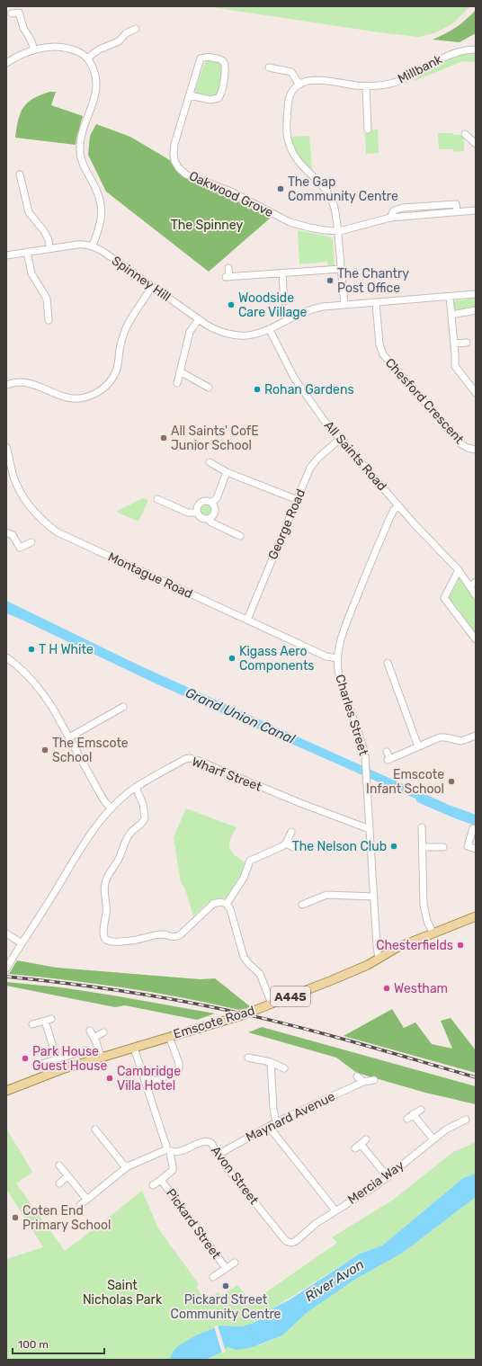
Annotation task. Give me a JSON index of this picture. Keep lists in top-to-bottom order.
{
  "streets": {
    "main road": ["A445", "Emscote Road"],
    "street": [
      "Millbank",
      "Oakwood Grove",
      "Spinney Hill",
      "Chesford Crescent",
      "All Saints Road",
      "George Road",
      "Montague Road",
      "Charles Street",
      "Wharf Street",
      "Maynard Avenue",
      "Avon Street",
      "Mercia Way",
      "Pickard Street"
    ]
  },
  "crossings": [
    ["Spinney Hill", "Chesford Crescent"],
    ["Spinney Hill", "All Saints Road"],
    ["All Saints Road", "George Road"],
    ["All Saints Road", "Charles Street"],
    ["George Road", "Montague Road"],
    ["Montague Road", "Charles Street"],
    ["Charles Street", "Wharf Street"],
    ["Charles Street", "Emscote Road"],
    ["Emscote Road", "Pickard Street"],
    ["Maynard Avenue", "Avon Street"],
    ["Avon Street", "Mercia Way"],
    ["Avon Street", "Pickard Street"]
  ],
  "water": ["Grand Union Canal", "River Avon"],
  "parks": ["The Spinney", "Saint Nicholas Park"],
  "places": [
    "The Gap Community Centre",
    "The Chantry Post Office",
    "Woodside Care Village",
    "Rohan Gardens",
    "All Saints' CofE Junior School",
    "T H White",
    "Kigass Aero Components",
    "The Emscote School",
    "Emscote Infant School",
    "The Nelson Club",
    "Chesterfields",
    "Westham",
    "Park House Guest House",
    "Cambridge Villa Hotel",
    "Coten End Primary School",
    "Pickard Street Community Centre"
  ],
  "scale_bar": "100 m"
}
